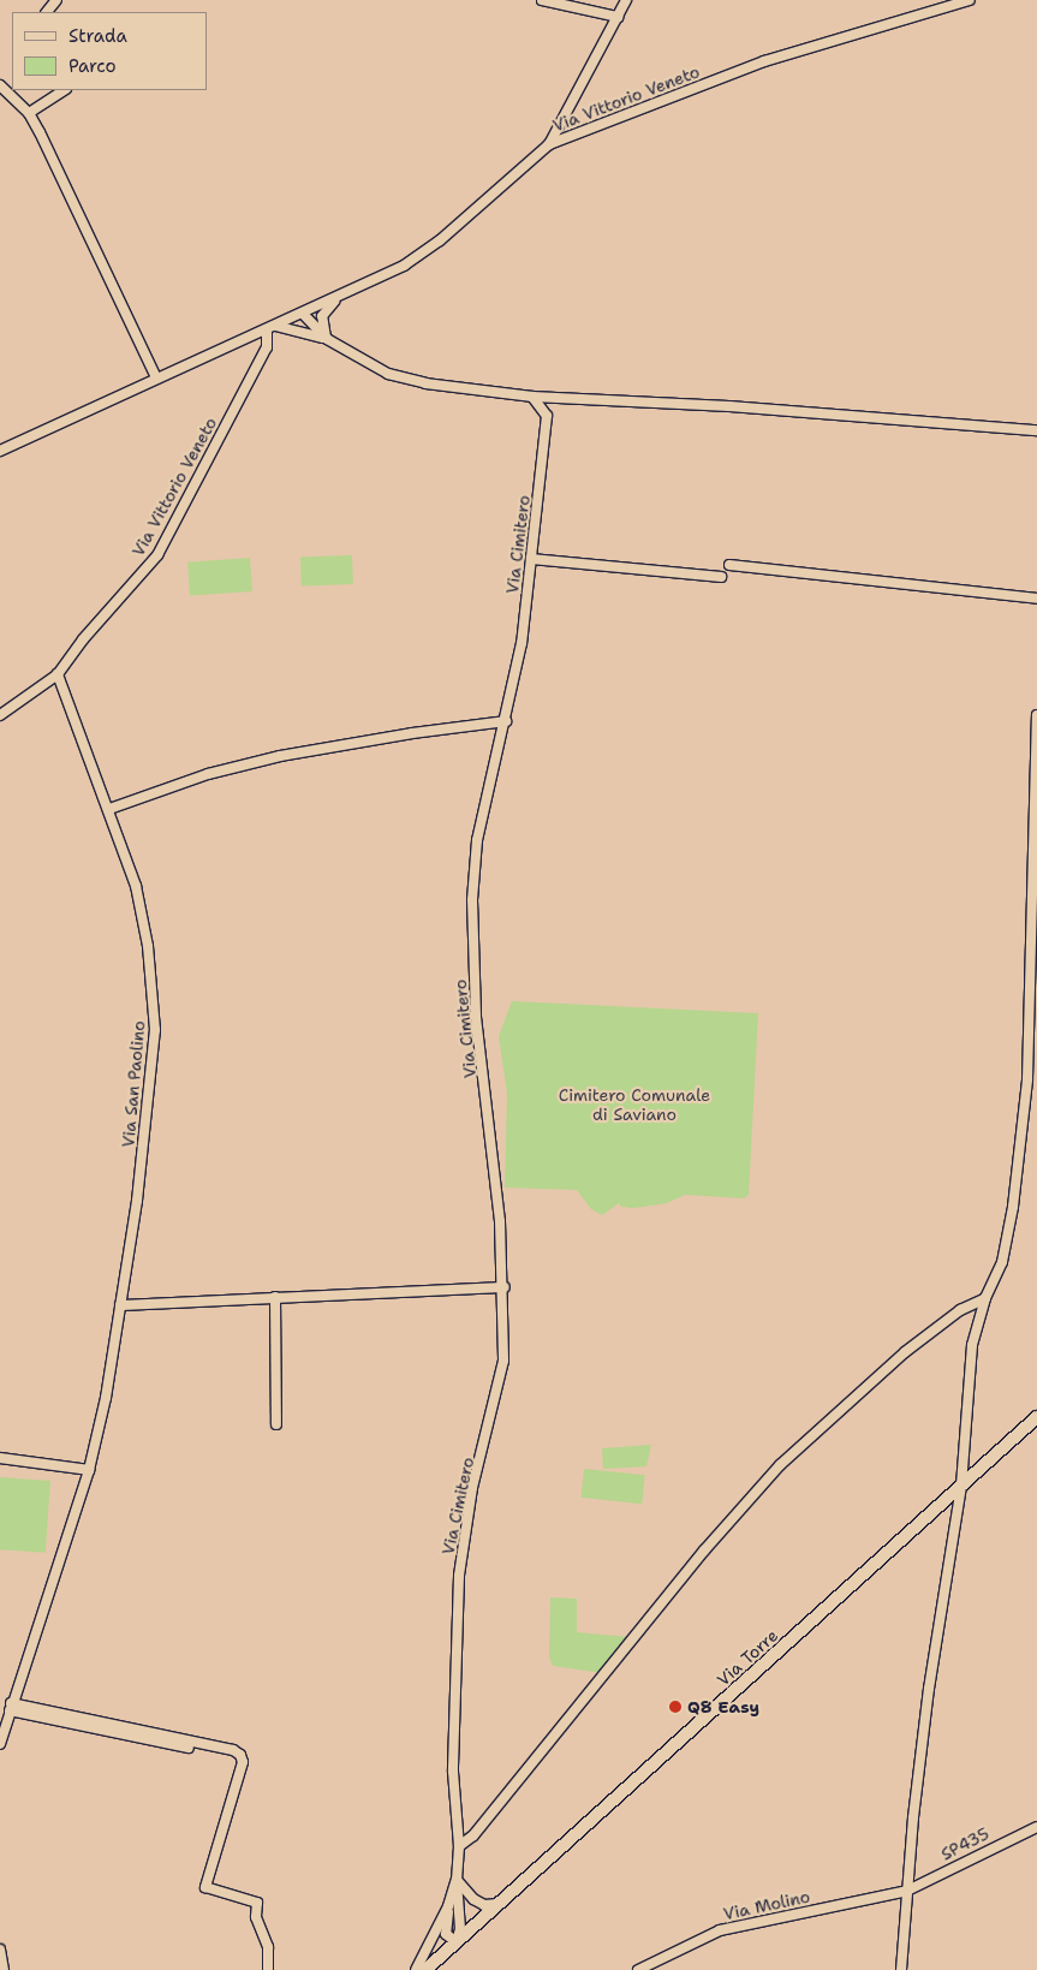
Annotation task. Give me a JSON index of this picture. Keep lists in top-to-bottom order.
{
  "streets": {
    "main road": ["Via Torre"],
    "street": [
      "Via Vittorio Veneto",
      "Via Cimitero",
      "Via San Paolino",
      "SP435",
      "Via Molino"
    ]
  },
  "crossings": [
    ["Via Vittorio Veneto", "Via San Paolino"],
    ["Via Cimitero", "Via Torre"],
    ["SP435", "Via Molino"]
  ],
  "parks": ["Cimitero Comunale di Saviano"],
  "places": ["Q8 Easy"],
  "legend": ["Strada", "Parco"]
}
